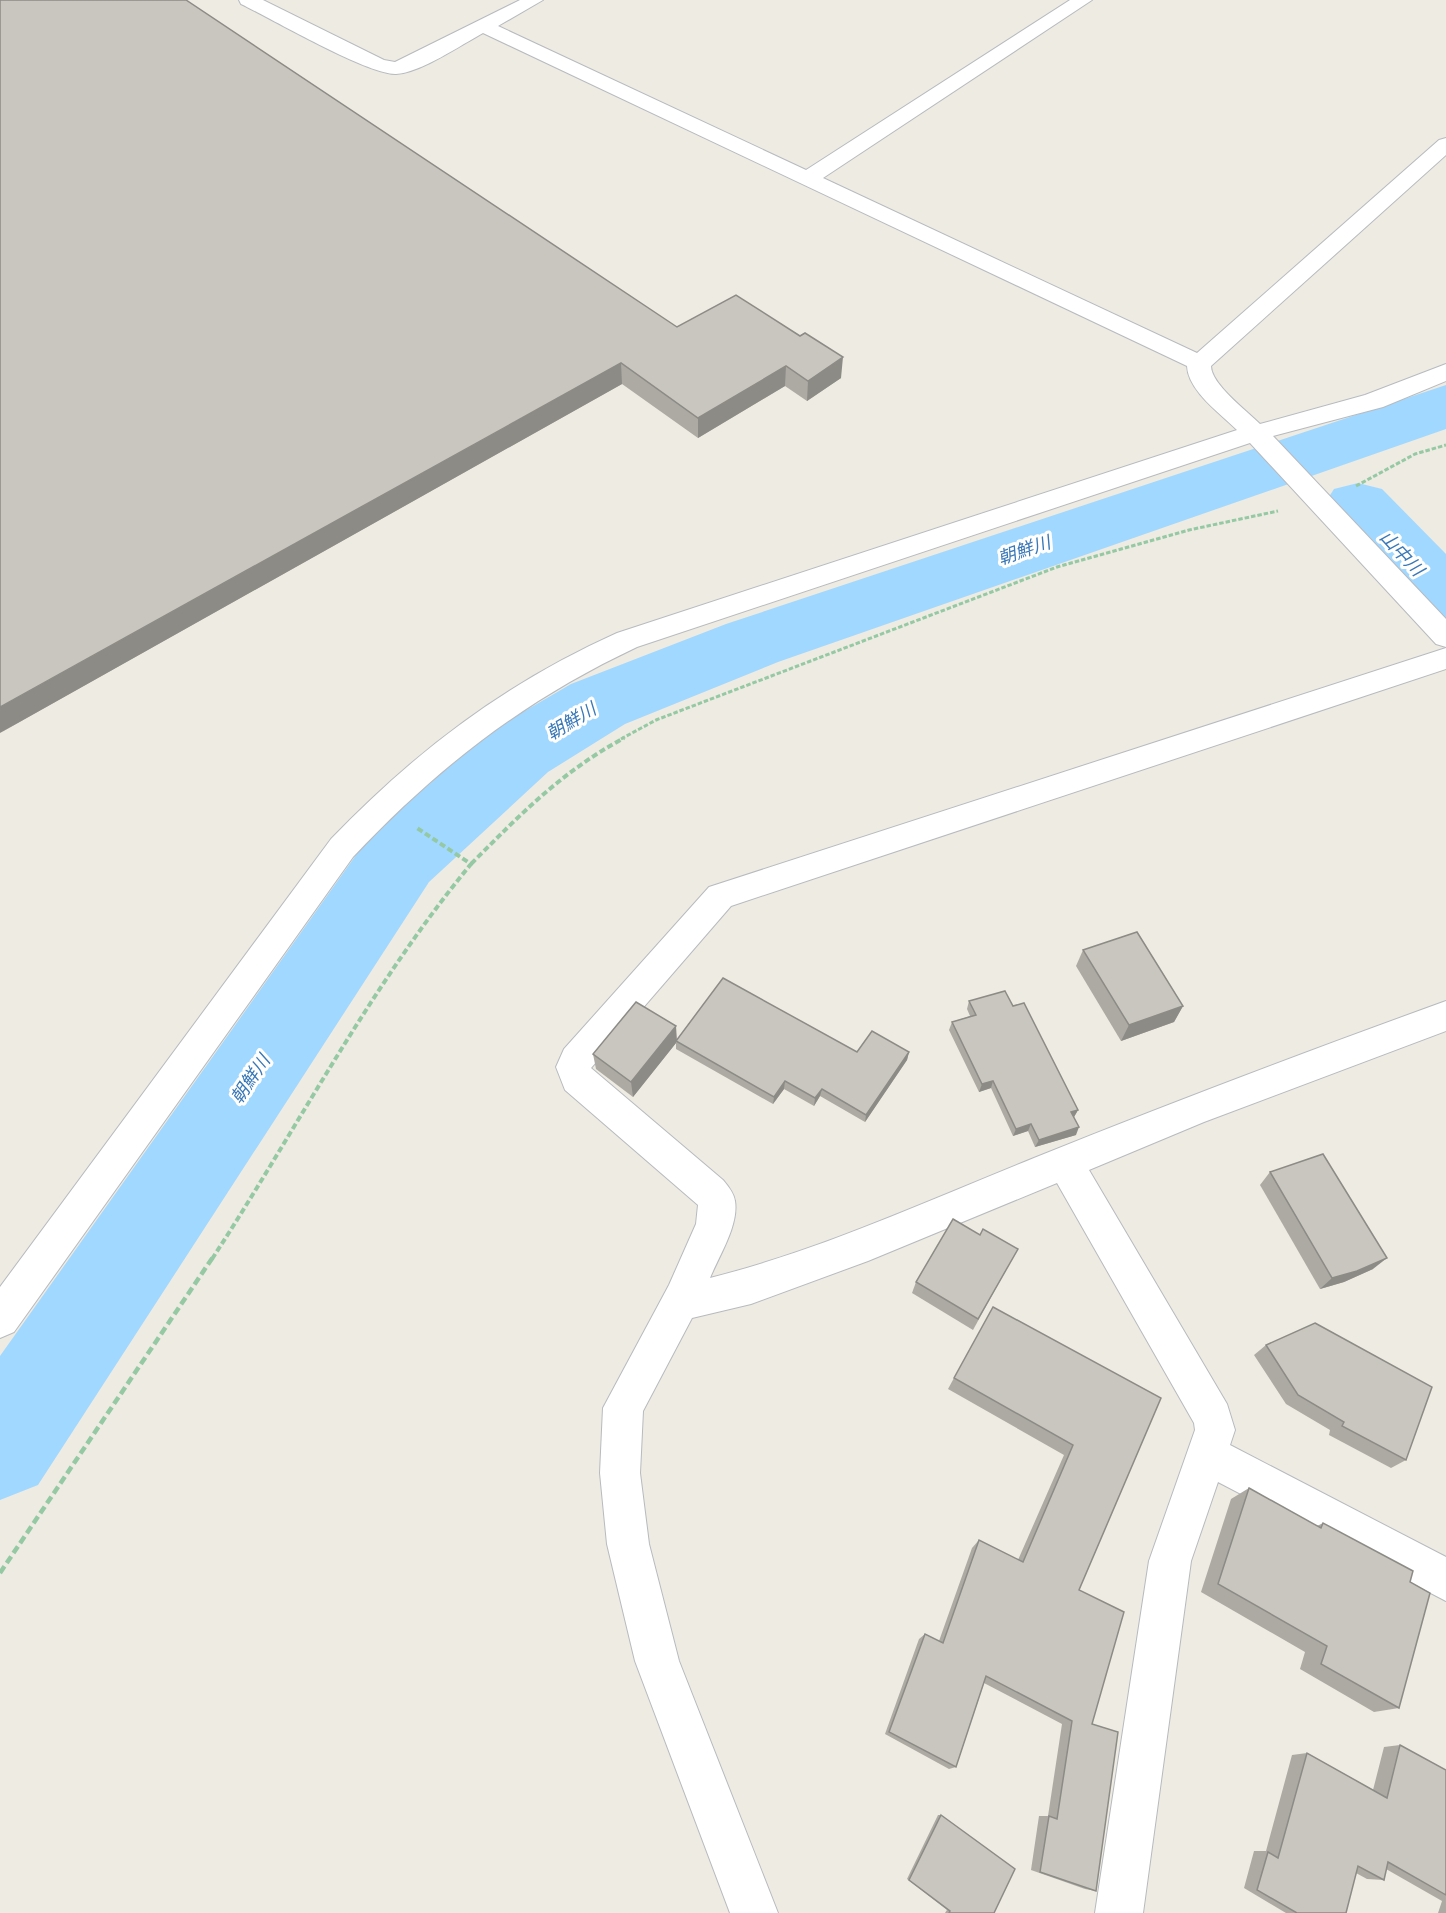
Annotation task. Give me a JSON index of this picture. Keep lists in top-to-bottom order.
{
  "water": ["朝鮮川", "山中川"]
}
